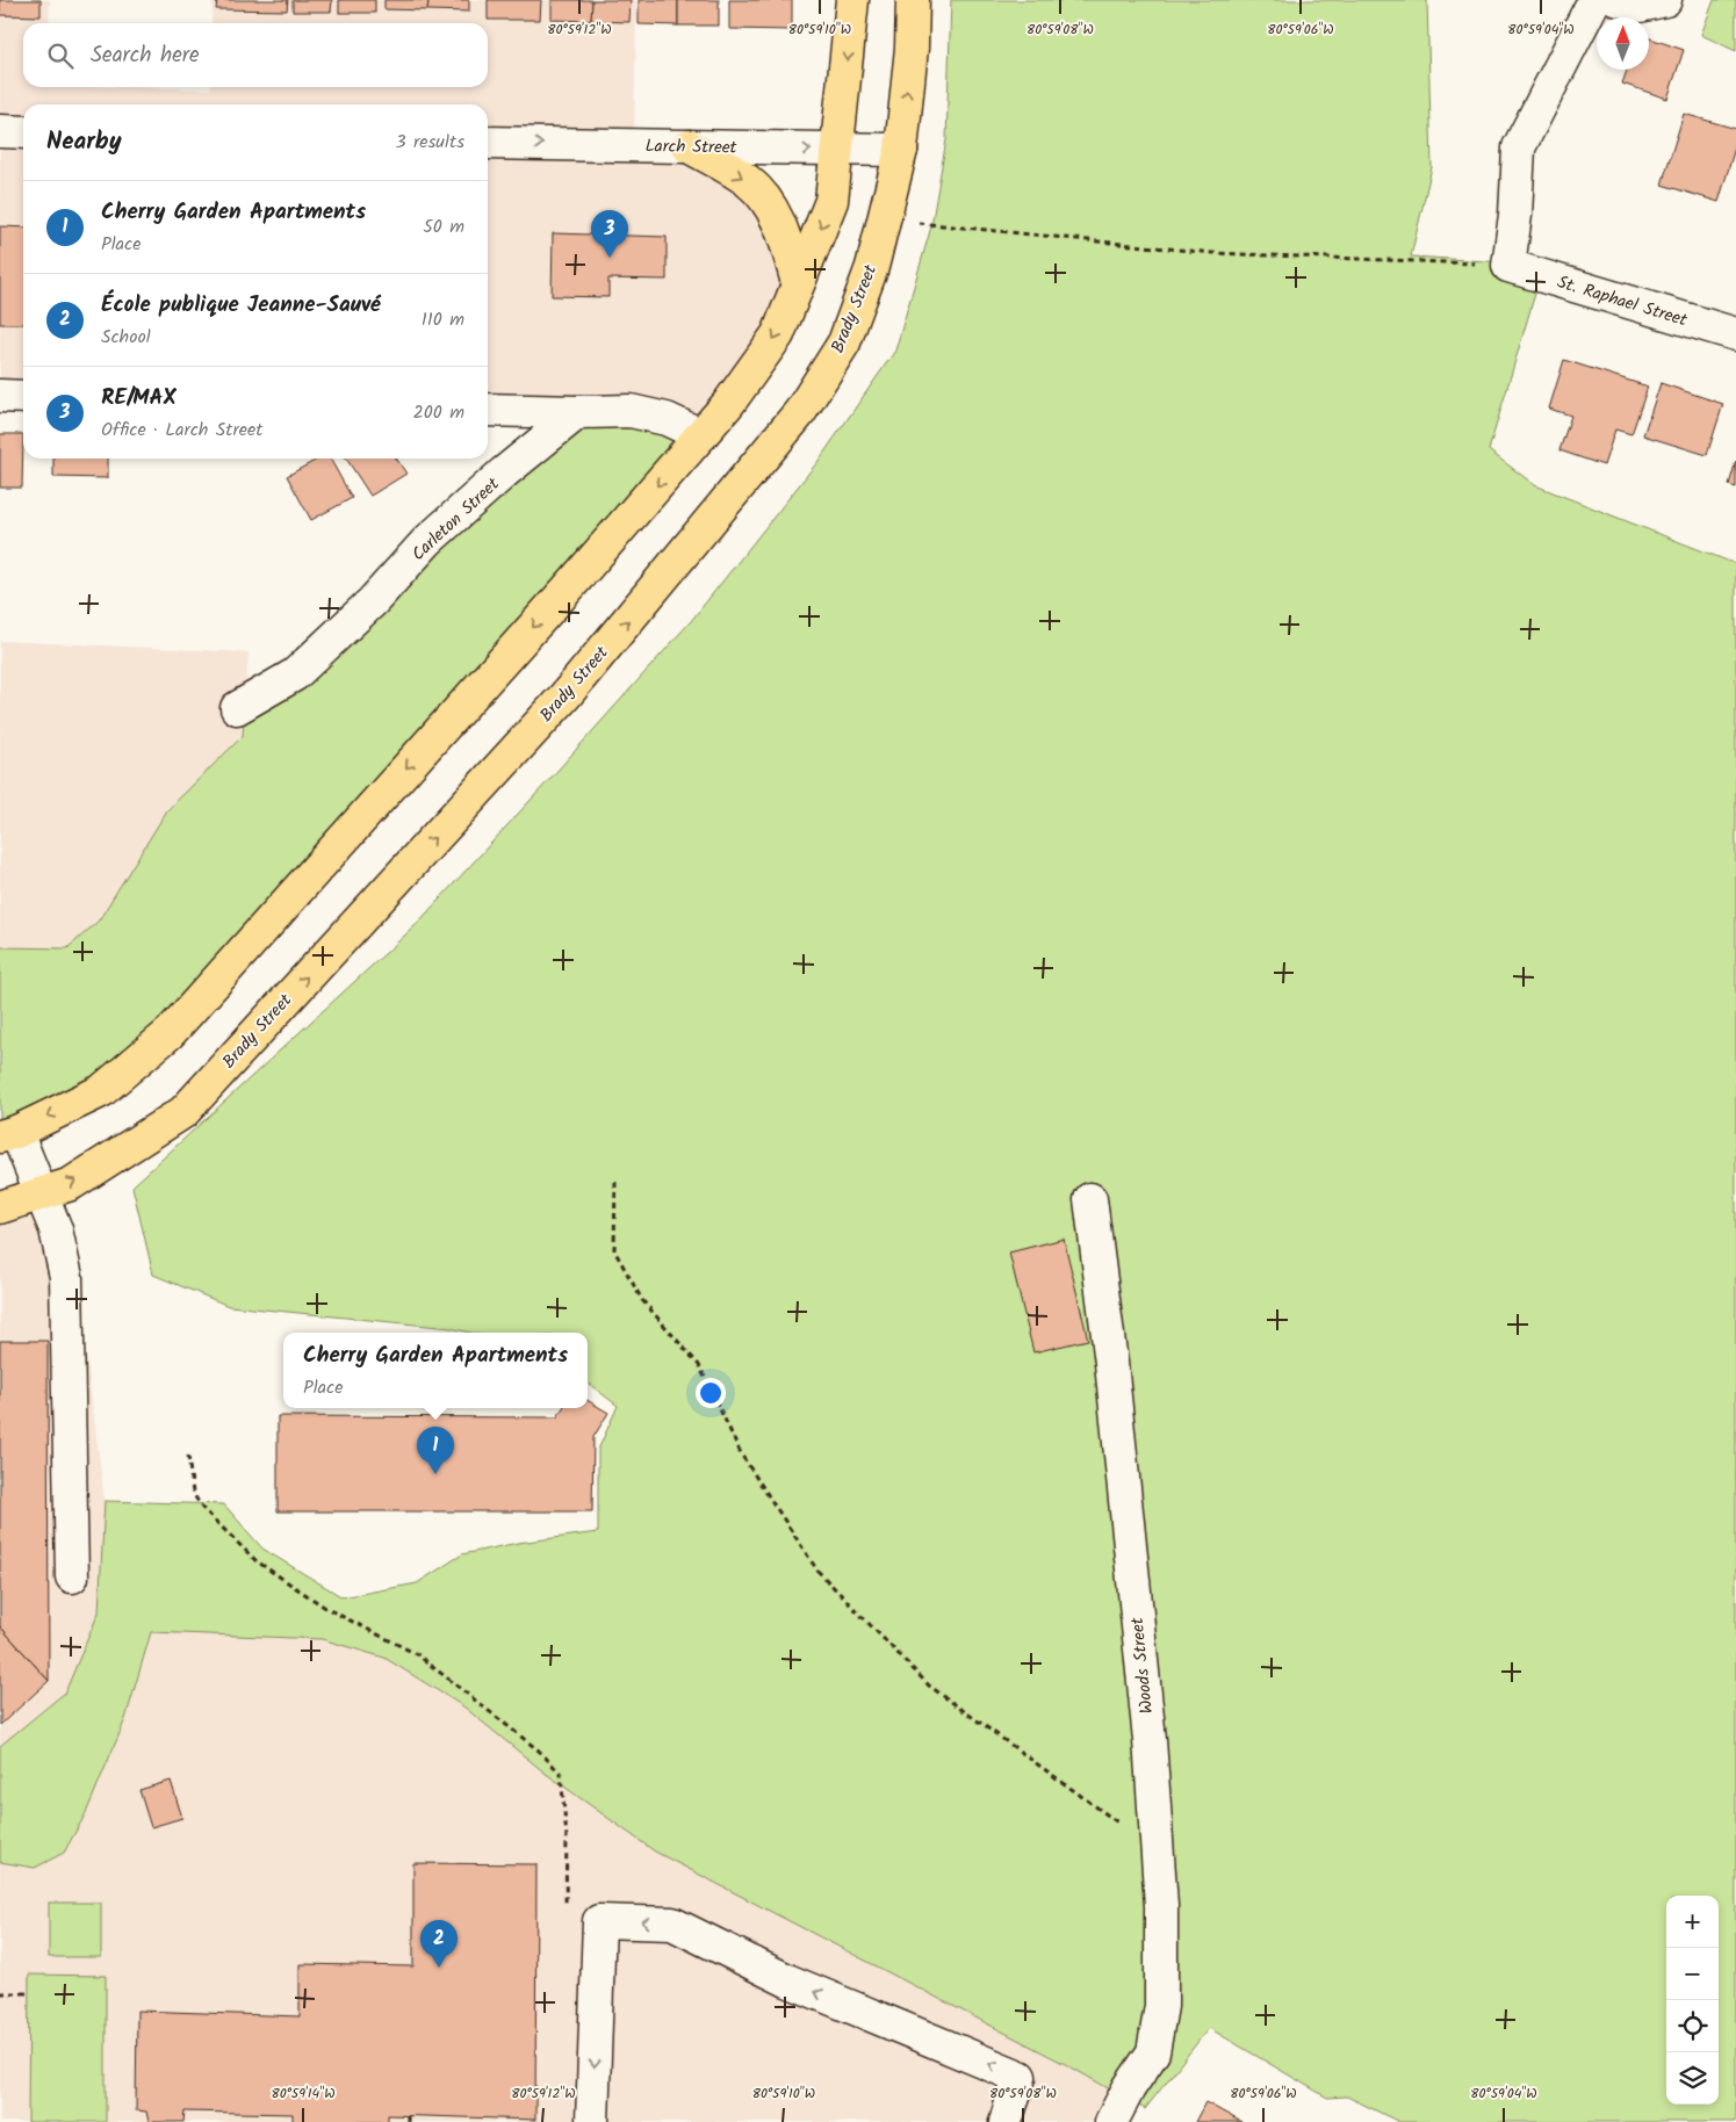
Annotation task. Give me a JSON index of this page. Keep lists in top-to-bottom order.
{
  "streets": {
    "main road": ["Brady Street"],
    "street": [
      "Larch Street",
      "St. Raphael Street",
      "Carleton Street",
      "Woods Street"
    ]
  },
  "crossings": [
    ["Larch Street", "Brady Street"]
  ],
  "north": "top",
  "page": {
    "search": "Search here",
    "heading": ["Nearby", "3 results"],
    "list": [
      {
        "mark": "1",
        "name": "Cherry Garden Apartments",
        "note": "Place",
        "value": "50 m"
      },
      {
        "mark": "2",
        "name": "École publique Jeanne-Sauvé",
        "note": "School",
        "value": "110 m"
      },
      {
        "mark": "3",
        "name": "RE/MAX",
        "note": "Office · Larch Street",
        "value": "200 m"
      }
    ],
    "pins": ["3", "1", "2"],
    "popup": ["Cherry Garden Apartments", "Place"],
    "map_buttons": ["+", "−"]
  },
  "coordinates": [
    "80°59'12\"W",
    "80°59'10\"W",
    "80°59'08\"W",
    "80°59'06\"W",
    "80°59'04\"W",
    "80°59'14\"W"
  ]
}
